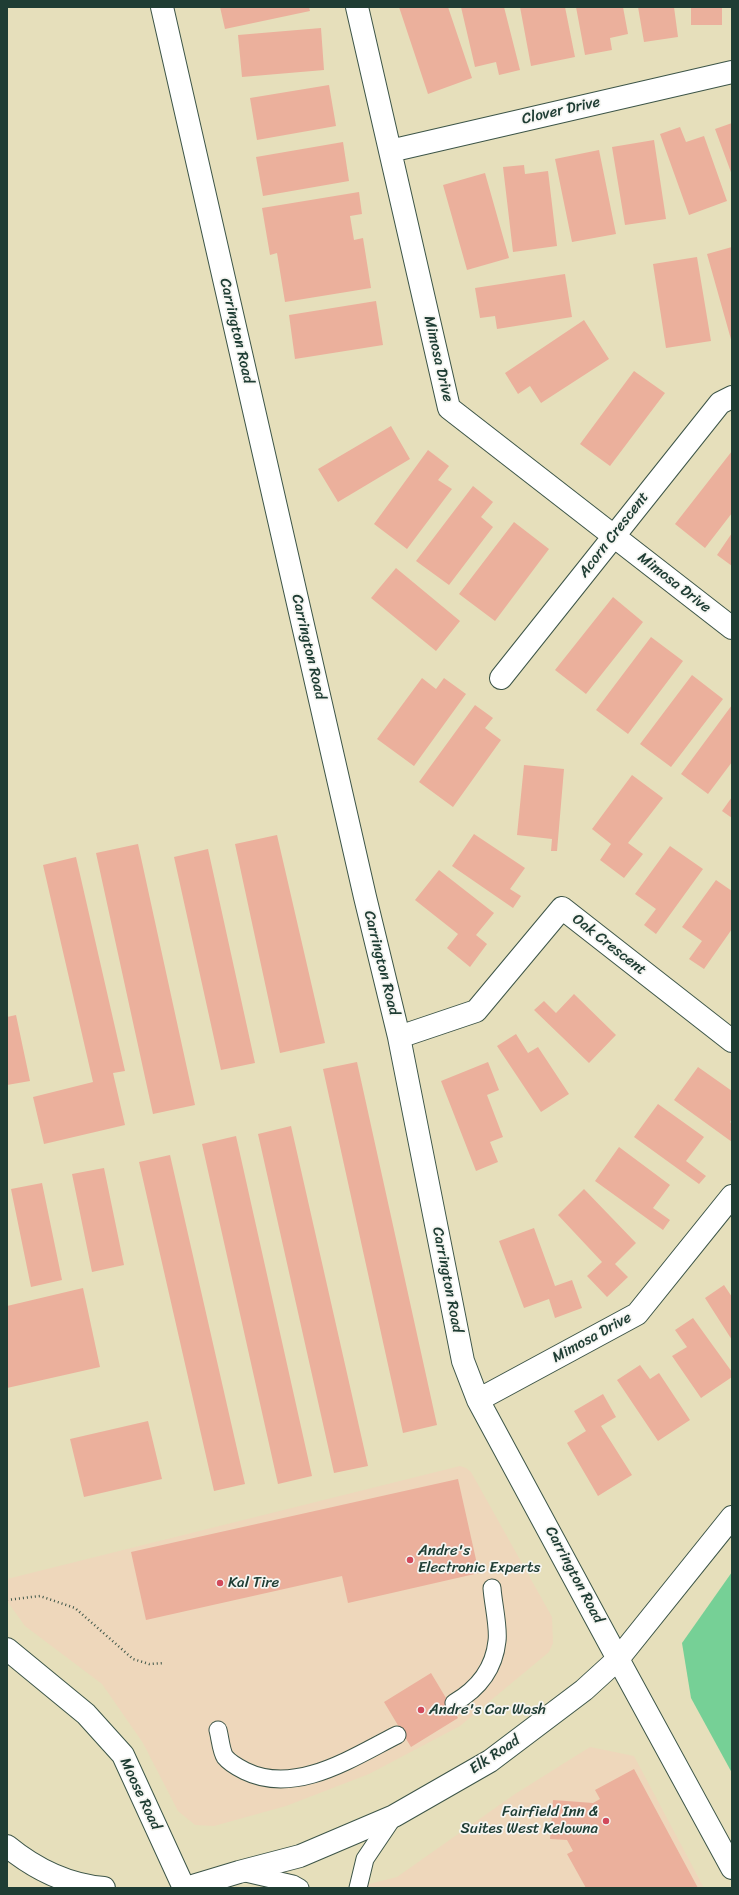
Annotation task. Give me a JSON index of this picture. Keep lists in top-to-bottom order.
{
  "streets": {
    "main road": [
      "Clover Drive",
      "Carrington Road",
      "Mimosa Drive",
      "Acorn Crescent",
      "Oak Crescent",
      "Elk Road",
      "Moose Road"
    ]
  },
  "crossings": [
    ["Clover Drive", "Mimosa Drive"],
    ["Carrington Road", "Mimosa Drive"],
    ["Carrington Road", "Oak Crescent"],
    ["Carrington Road", "Elk Road"],
    ["Mimosa Drive", "Acorn Crescent"],
    ["Elk Road", "Moose Road"]
  ],
  "places": [
    "Andre's Electronic Experts",
    "Kal Tire",
    "Andre's Car Wash",
    "Fairfield Inn & Suites West Kelowna"
  ]
}
